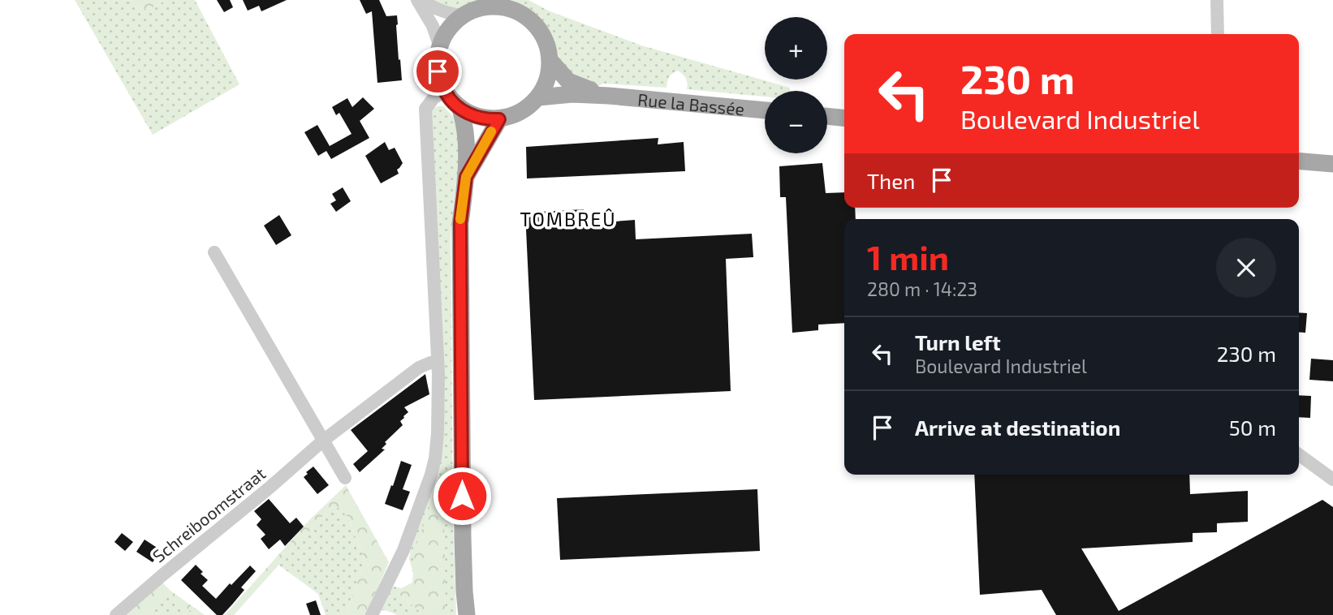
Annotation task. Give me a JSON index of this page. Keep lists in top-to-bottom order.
{
  "streets": {
    "main road": ["Rue la Bassée"],
    "street": ["Schreiboomstraat"]
  },
  "districts": ["TOMBREÛ"],
  "page": {
    "map_buttons": ["+", "−"],
    "turn": ["230 m", "Boulevard Industriel"],
    "then": "Then",
    "heading": ["1 min", "280 m · 14:23"],
    "list": [
      {
        "name": "Turn left",
        "note": "Boulevard Industriel",
        "value": "230 m"
      },
      {
        "name": "Arrive at destination",
        "value": "50 m"
      }
    ]
  }
}
